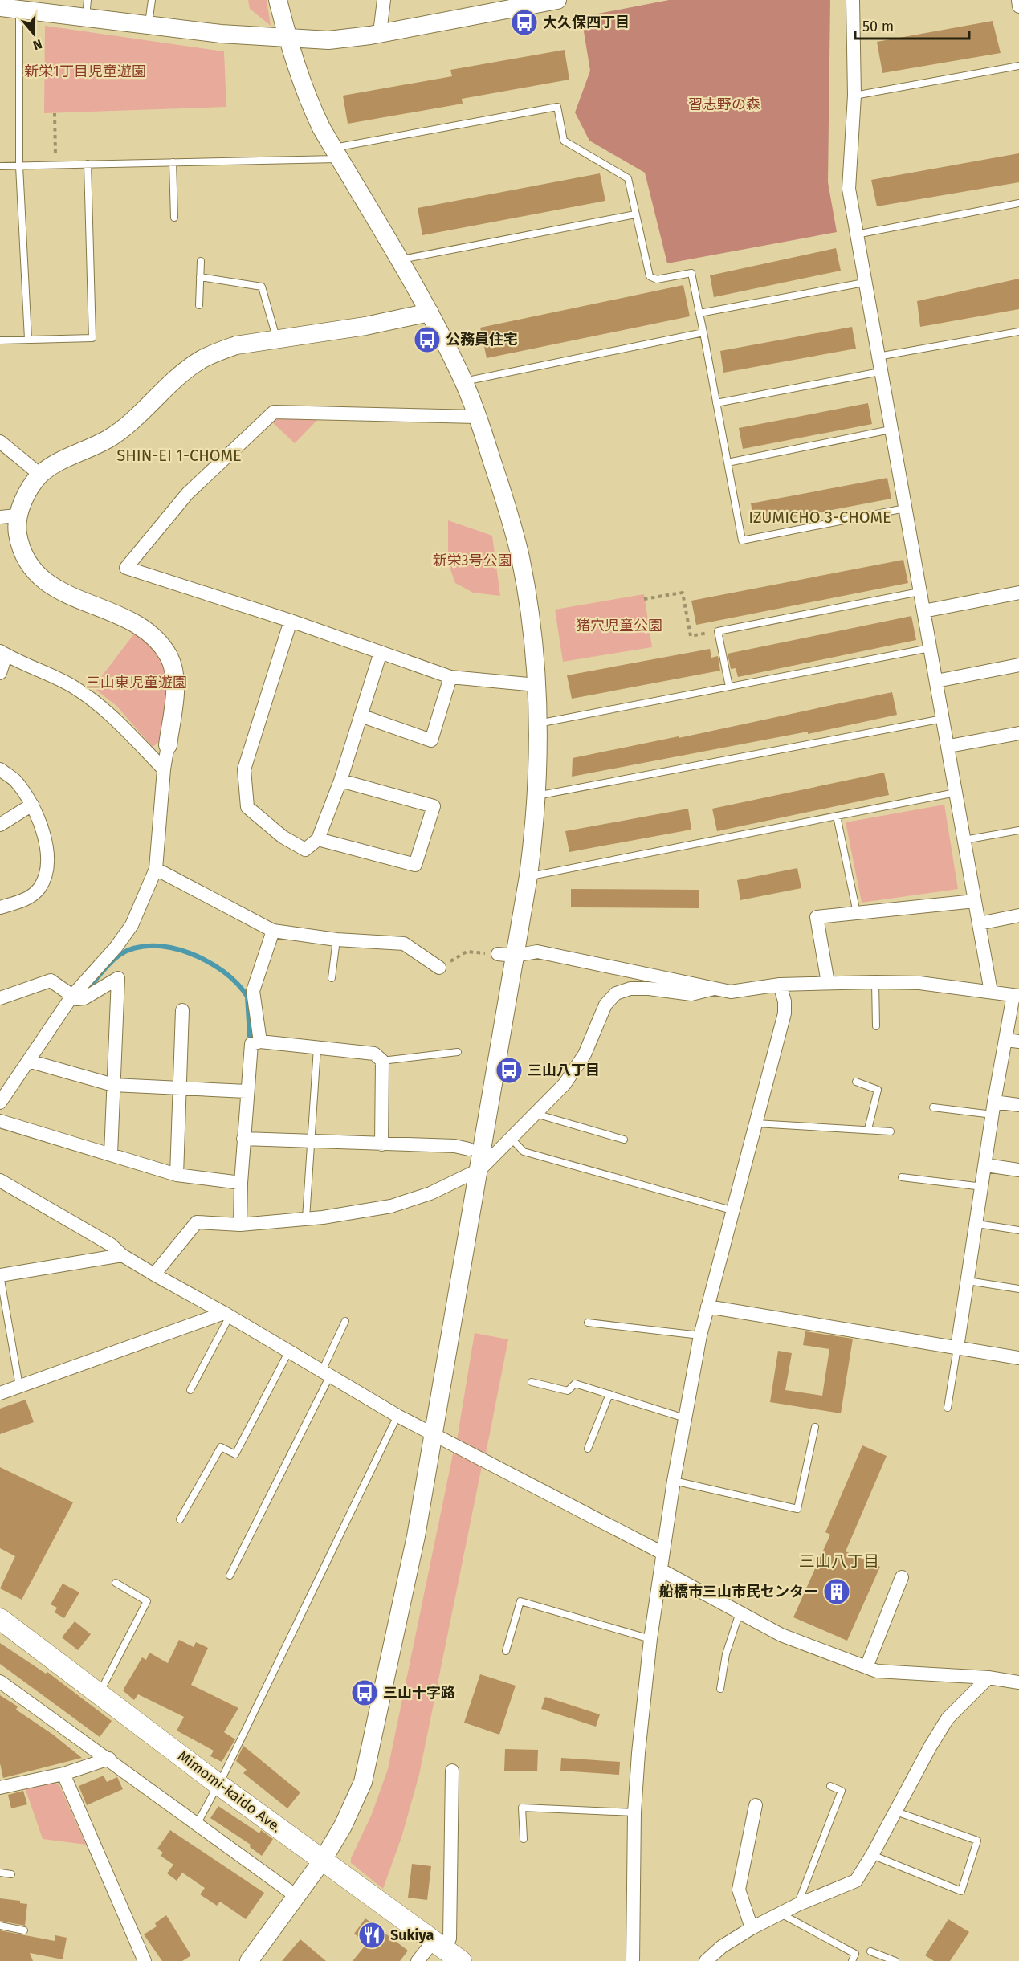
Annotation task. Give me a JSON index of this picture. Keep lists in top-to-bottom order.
{
  "streets": {
    "main road": ["Mimomi-kaido Ave."]
  },
  "districts": ["SHIN-EI 1-CHOME", "IZUMICHO 3-CHOME", "三山八丁目"],
  "parks": [
    "新栄1丁目児童遊園",
    "習志野の森",
    "新栄3号公園",
    "猪穴児童公園",
    "三山東児童遊園"
  ],
  "places": {
    "bus stop": [
      "大久保四丁目",
      "公務員住宅",
      "三山八丁目",
      "三山十字路"
    ],
    "building": ["船橋市三山市民センター"],
    "restaurant": ["Sukiya"]
  },
  "scale_bar": "50 m",
  "north": "bottom"
}
